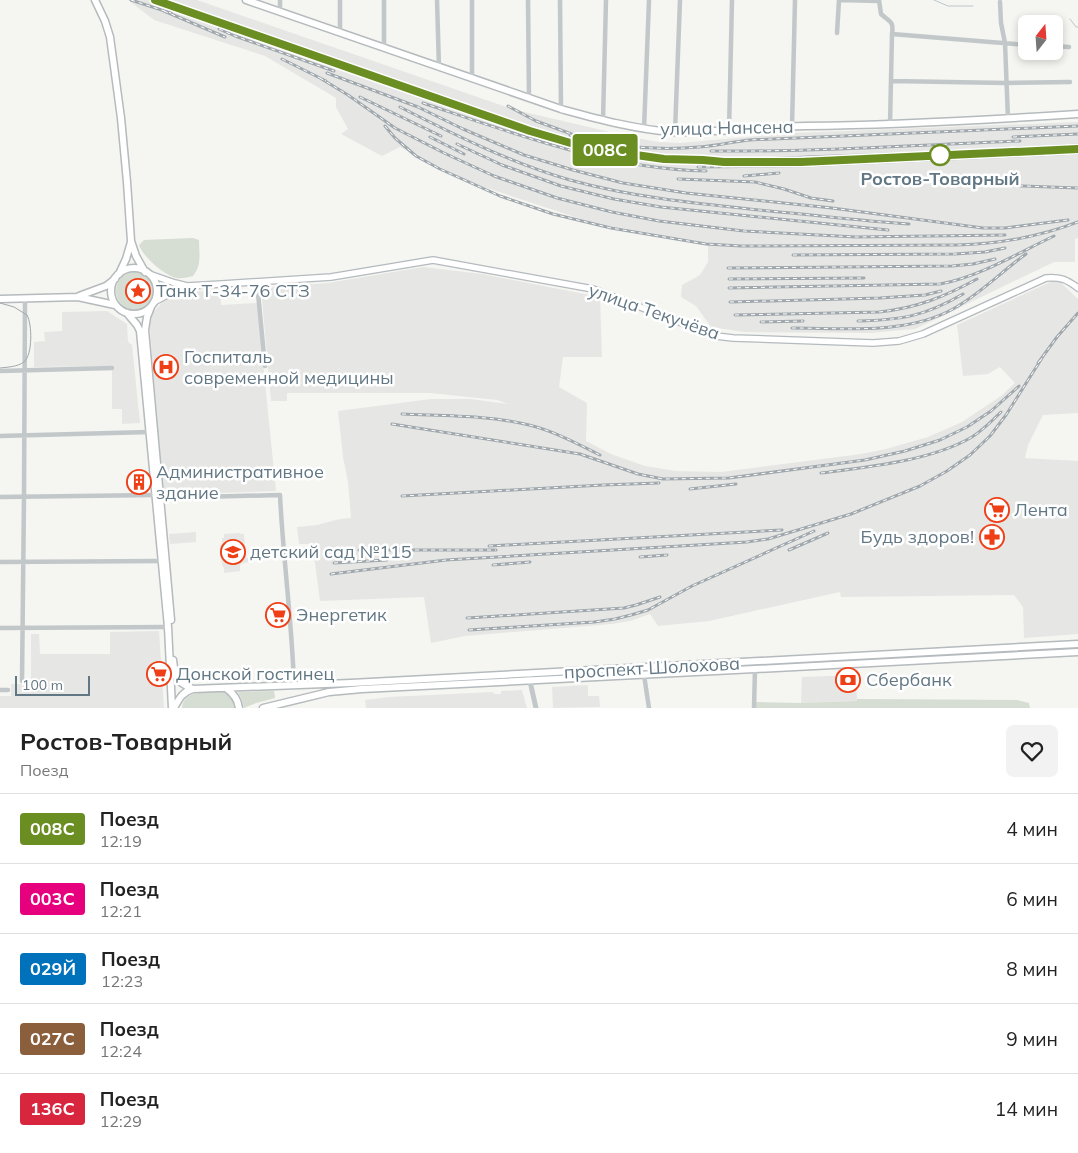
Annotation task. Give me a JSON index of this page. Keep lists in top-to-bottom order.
{
  "streets": {
    "main road": ["улица Нансена", "улица Текучёва", "проспект Шолохова"]
  },
  "places": {
    "other": ["Ростов-Товарный"],
    "place": ["Танк Т-34-76 СТЗ"],
    "hospital": ["Госпиталь современной медицины"],
    "building": ["Административное здание"],
    "supermarket": ["Лента", "Энергетик", "Донской гостинец"],
    "pharmacy": ["Будь здоров!"],
    "school or university": ["детский сад №115"],
    "bank": ["Сбербанк"]
  },
  "scale_bar": "100 m",
  "north": "top",
  "page": {
    "on_map": "008С",
    "scale": "100 m",
    "heading": ["Ростов-Товарный", "Поезд"],
    "list": [
      {
        "mark": "008С",
        "name": "Поезд",
        "note": "12:19",
        "value": "4 мин"
      },
      {
        "mark": "003С",
        "name": "Поезд",
        "note": "12:21",
        "value": "6 мин"
      },
      {
        "mark": "029Й",
        "name": "Поезд",
        "note": "12:23",
        "value": "8 мин"
      },
      {
        "mark": "027С",
        "name": "Поезд",
        "note": "12:24",
        "value": "9 мин"
      },
      {
        "mark": "136С",
        "name": "Поезд",
        "note": "12:29",
        "value": "14 мин"
      }
    ]
  }
}
